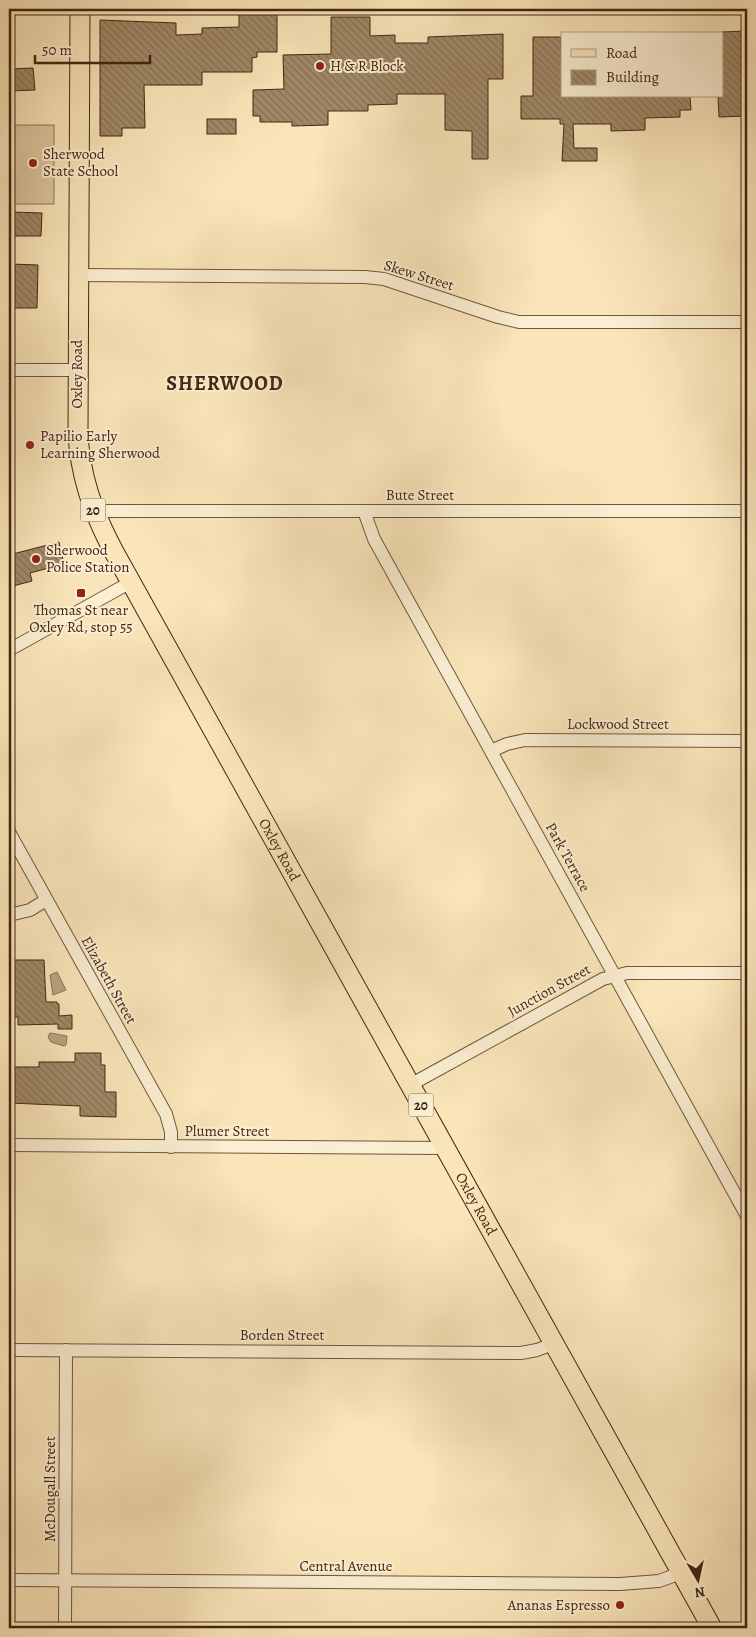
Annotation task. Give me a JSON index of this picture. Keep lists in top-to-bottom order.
{
  "streets": {
    "main road": ["Oxley Road", "20"],
    "street": [
      "Skew Street",
      "Bute Street",
      "Lockwood Street",
      "Park Terrace",
      "Elizabeth Street",
      "Junction Street",
      "Plumer Street",
      "Borden Street",
      "McDougall Street",
      "Central Avenue"
    ]
  },
  "crossings": [
    ["Skew Street", "Oxley Road"],
    ["Oxley Road", "Bute Street"],
    ["Oxley Road", "Junction Street"],
    ["Oxley Road", "Plumer Street"],
    ["Oxley Road", "Borden Street"],
    ["Oxley Road", "Central Avenue"],
    ["Bute Street", "Park Terrace"],
    ["Lockwood Street", "Park Terrace"],
    ["Park Terrace", "Junction Street"],
    ["Elizabeth Street", "Plumer Street"],
    ["Borden Street", "McDougall Street"],
    ["McDougall Street", "Central Avenue"]
  ],
  "districts": ["SHERWOOD"],
  "places": {
    "other": [
      "H & R Block",
      "Sherwood State School",
      "Papilio Early Learning Sherwood",
      "Sherwood Police Station",
      "Ananas Espresso"
    ],
    "transit": ["Thomas St near Oxley Rd, stop 55"]
  },
  "legend": ["Road", "Building"],
  "scale_bar": "50 m",
  "north": "bottom"
}
